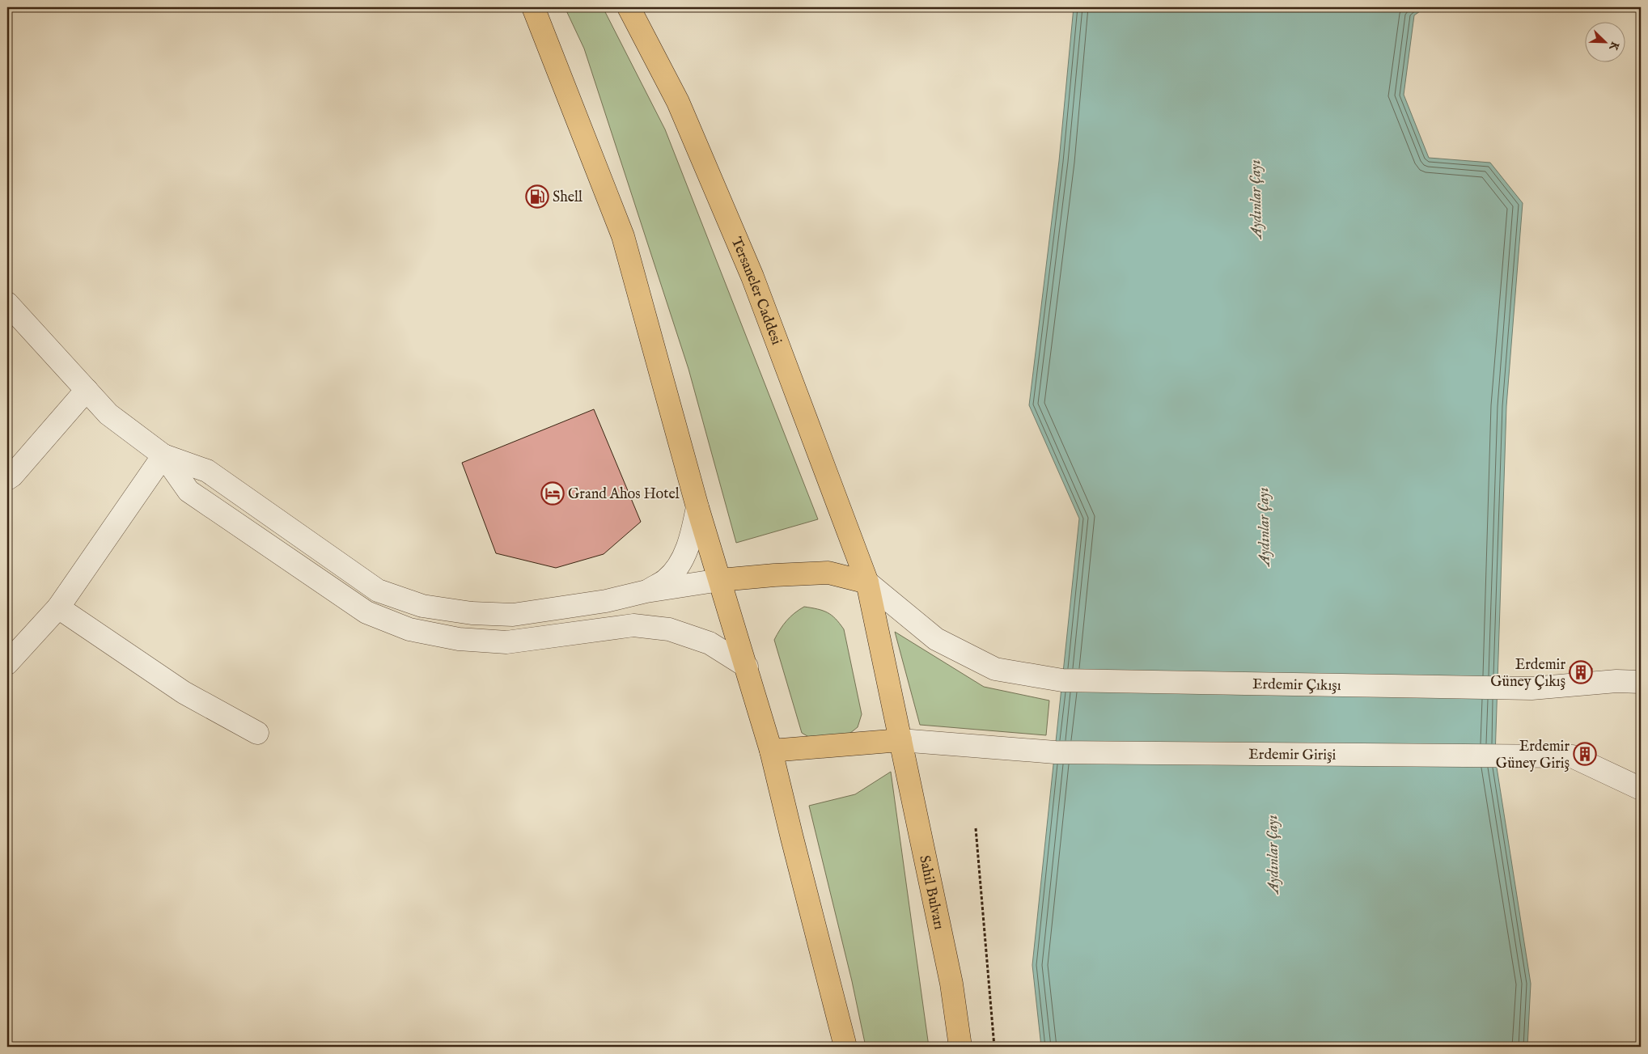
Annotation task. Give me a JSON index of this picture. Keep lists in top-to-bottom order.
{
  "streets": {
    "highway": ["Tersaneler Caddesi", "Sahil Bulvarı"],
    "street": ["Erdemir Çıkışı", "Erdemir Girişi"]
  },
  "crossings": [
    ["Tersaneler Caddesi", "Erdemir Çıkışı"],
    ["Tersaneler Caddesi", "Erdemir Girişi"],
    ["Tersaneler Caddesi", "Sahil Bulvarı"],
    ["Erdemir Girişi", "Sahil Bulvarı"]
  ],
  "water": ["Aydınlar Çayı"],
  "places": {
    "fuel station": ["Shell"],
    "hotel": ["Grand Ahos Hotel"],
    "building": ["Erdemir Güney Çıkış", "Erdemir Güney Giriş"]
  },
  "north": "bottom right"
}
